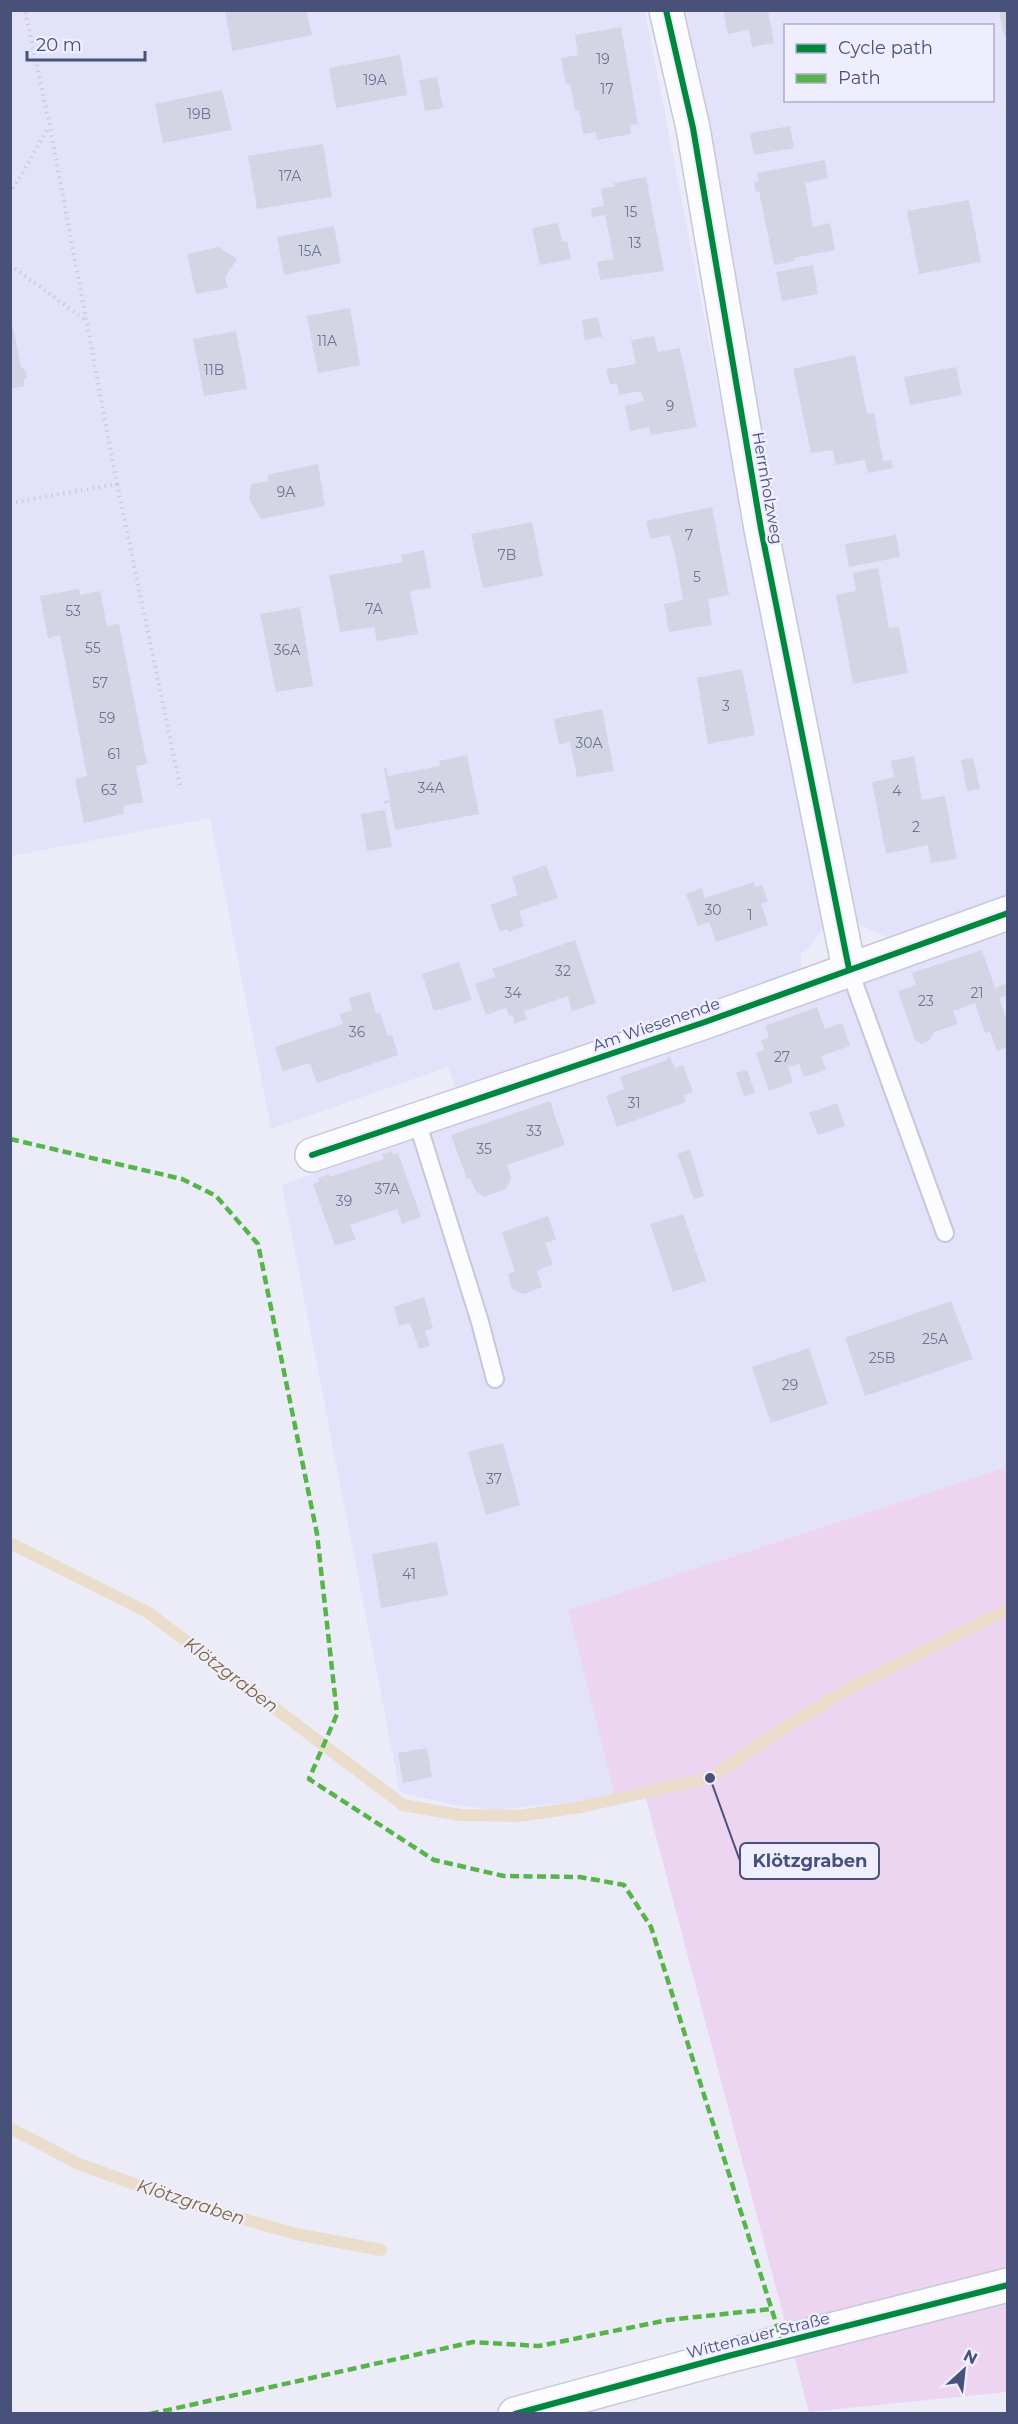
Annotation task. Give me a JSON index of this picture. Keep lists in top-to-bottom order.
{
  "streets": {
    "street": ["Herrnholzweg", "Am Wiesenende", "Wittenauer Straße"]
  },
  "crossings": [
    ["Herrnholzweg", "Am Wiesenende"]
  ],
  "water": ["Klötzgraben"],
  "places": ["Klötzgraben"],
  "house_numbers": [
    "19",
    "19A",
    "17",
    "19B",
    "17A",
    "15",
    "13",
    "15A",
    "11A",
    "11B",
    "9",
    "9A",
    "7",
    "7B",
    "5",
    "7A",
    "53",
    "55",
    "36A",
    "57",
    "3",
    "59",
    "30A",
    "61",
    "34A",
    "63",
    "4",
    "2",
    "30",
    "1",
    "32",
    "34",
    "21",
    "23",
    "36",
    "27",
    "31",
    "33",
    "35",
    "37A",
    "39",
    "25A",
    "25B",
    "29",
    "37",
    "41"
  ],
  "legend": ["Cycle path", "Path"],
  "scale_bar": "20 m",
  "north": "top right"
}
